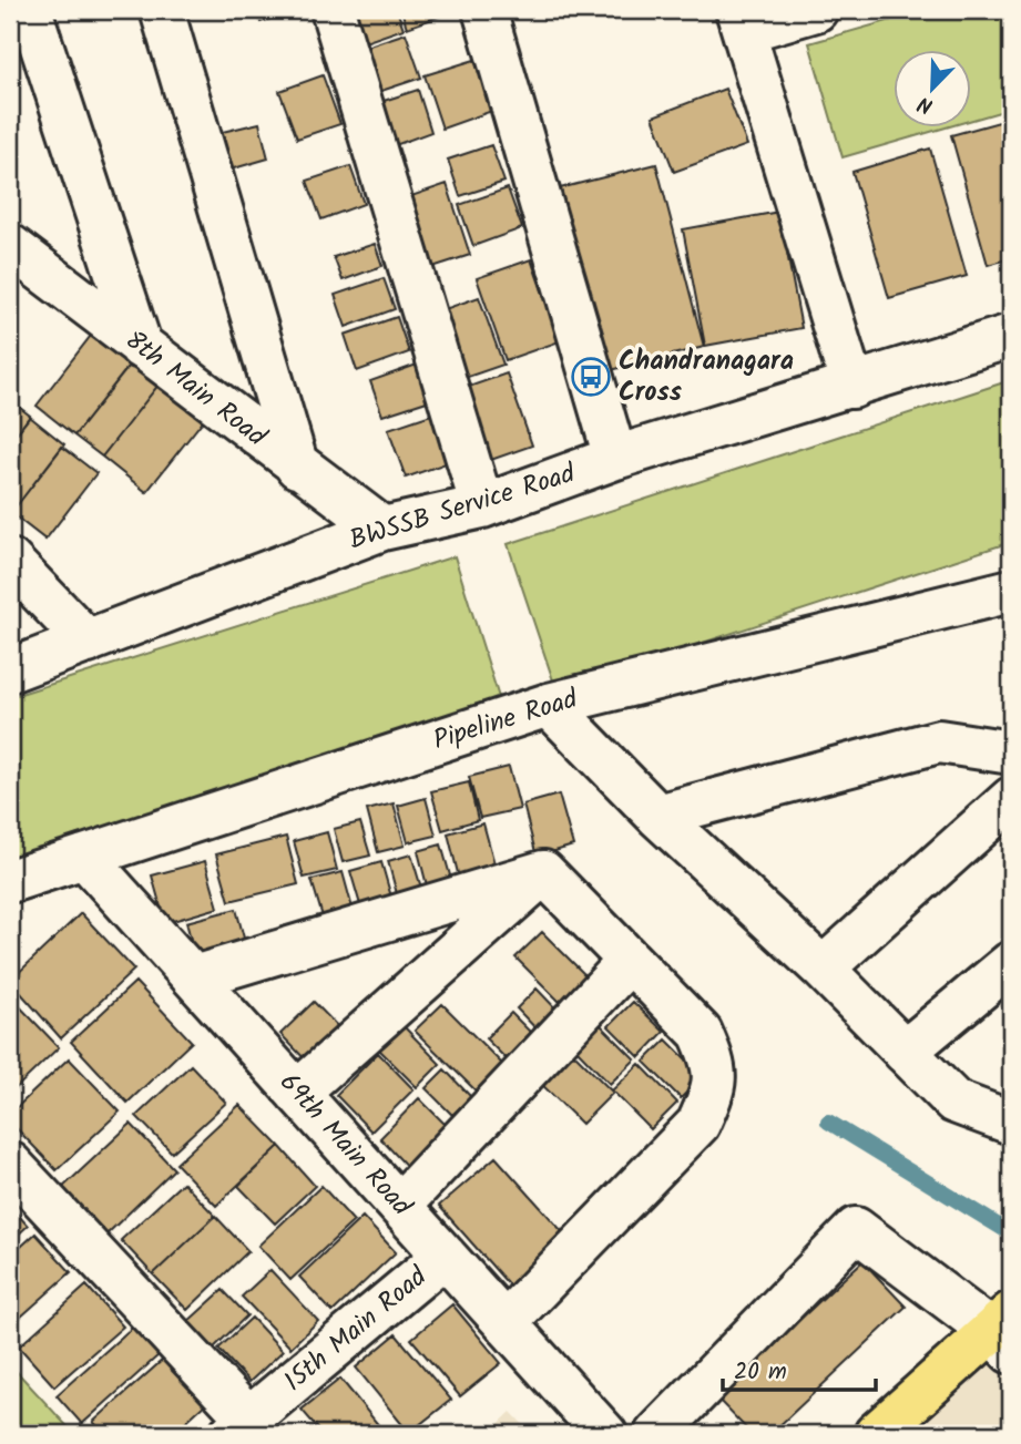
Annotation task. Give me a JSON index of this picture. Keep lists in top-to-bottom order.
{
  "streets": {
    "street": [
      "8th Main Road",
      "BWSSB Service Road",
      "Pipeline Road",
      "69th Main Road",
      "15th Main Road"
    ]
  },
  "crossings": [
    ["8th Main Road", "BWSSB Service Road"],
    ["Pipeline Road", "69th Main Road"],
    ["69th Main Road", "15th Main Road"]
  ],
  "places": {
    "bus stop": ["Chandranagara Cross"]
  },
  "scale_bar": "20 m",
  "north": "bottom left"
}
